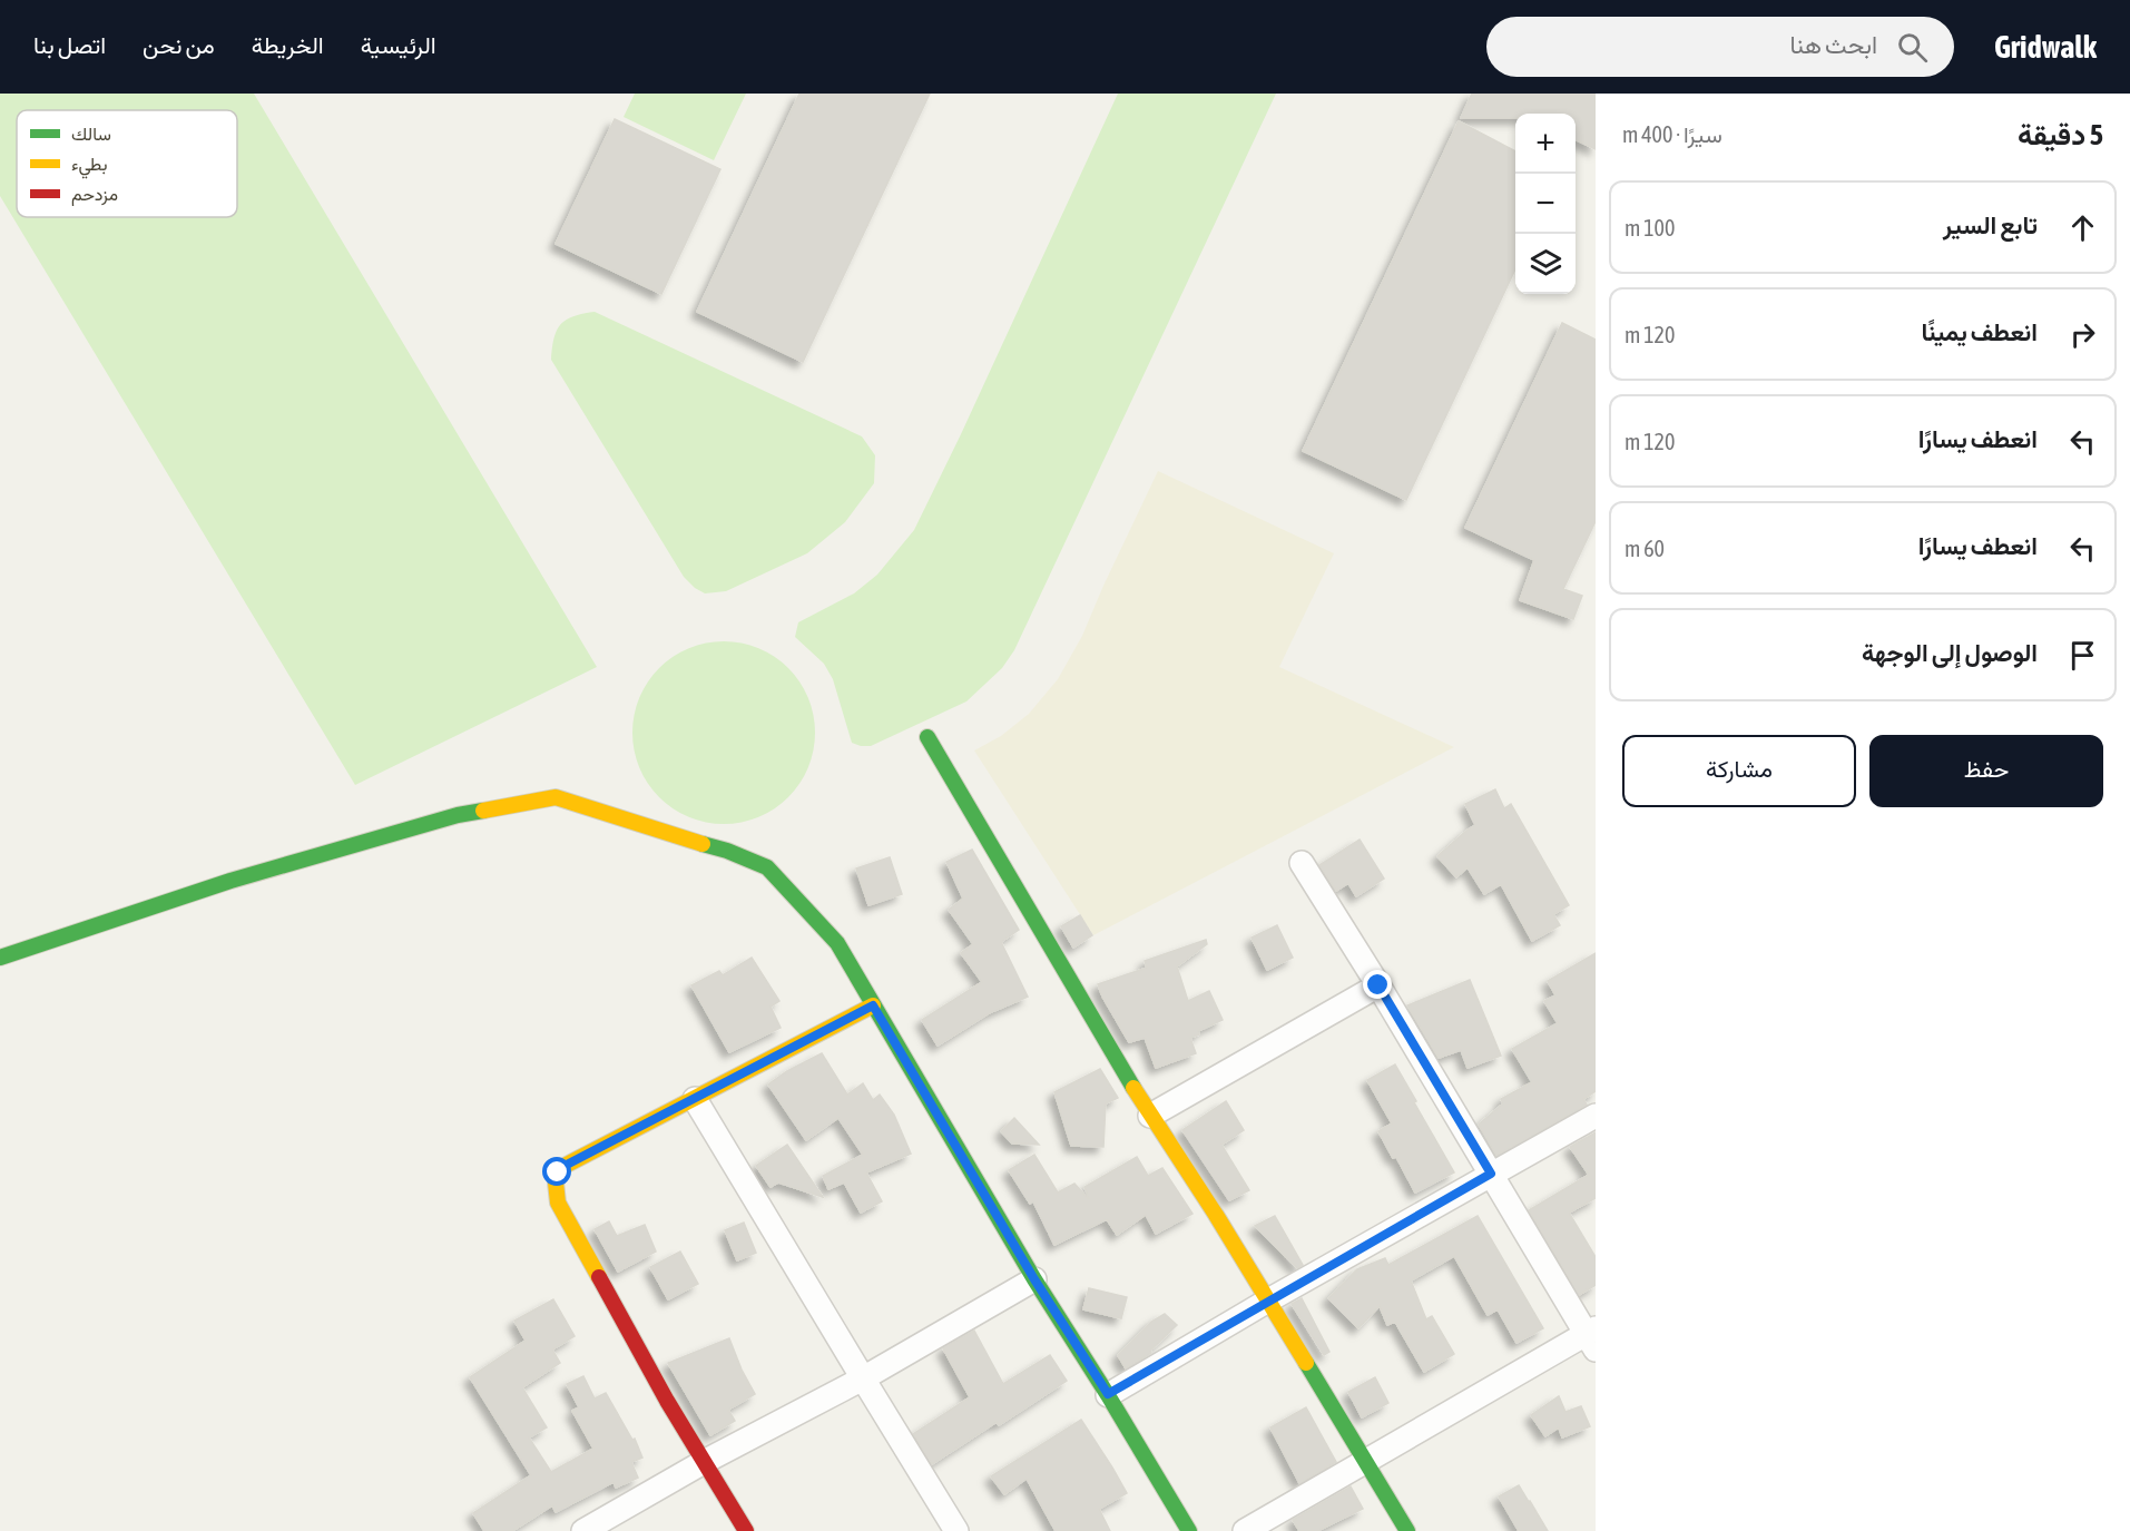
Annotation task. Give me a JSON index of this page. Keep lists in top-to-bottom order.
{
  "legend": ["سالك", "بطيء", "مزدحم"],
  "page": {
    "header": "Gridwalk",
    "search": "ابحث هنا",
    "nav": [
      "الرئيسية",
      "الخريطة",
      "من نحن",
      "اتصل بنا"
    ],
    "heading": ["5 دقيقة", "سيرًا · 400 m"],
    "map_buttons": ["+", "−"],
    "list": [
      ["تابع السير", "100 m"],
      ["انعطف يمينًا", "120 m"],
      ["انعطف يسارًا", "120 m"],
      ["انعطف يسارًا", "60 m"],
      "الوصول إلى الوجهة"
    ],
    "buttons": ["حفظ", "مشاركة"]
  }
}
